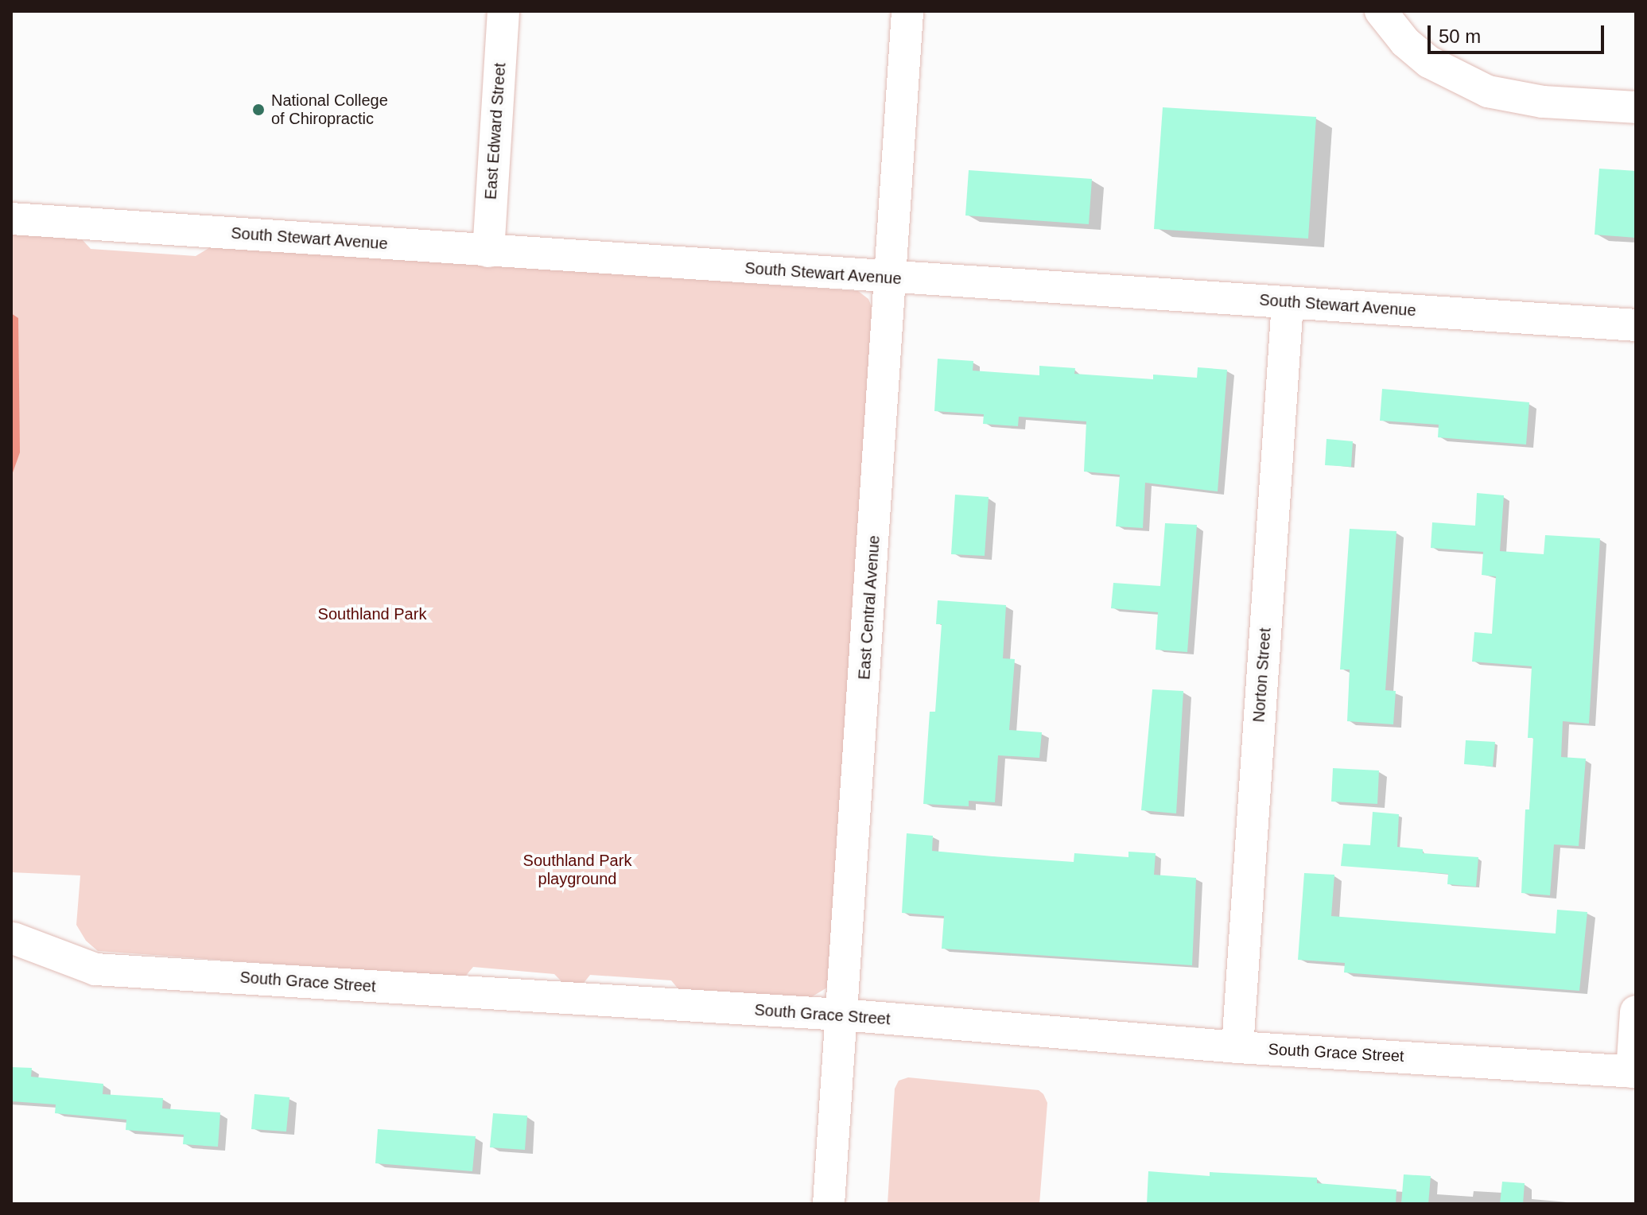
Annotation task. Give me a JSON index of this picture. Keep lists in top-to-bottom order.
{
  "streets": {
    "street": [
      "East Edward Street",
      "South Stewart Avenue",
      "East Central Avenue",
      "Norton Street",
      "South Grace Street"
    ]
  },
  "crossings": [
    ["East Edward Street", "South Stewart Avenue"],
    ["South Stewart Avenue", "East Central Avenue"],
    ["South Stewart Avenue", "Norton Street"],
    ["East Central Avenue", "South Grace Street"],
    ["Norton Street", "South Grace Street"]
  ],
  "parks": ["Southland Park", "Southland Park playground"],
  "places": ["National College of Chiropractic"],
  "scale_bar": "50 m"
}
